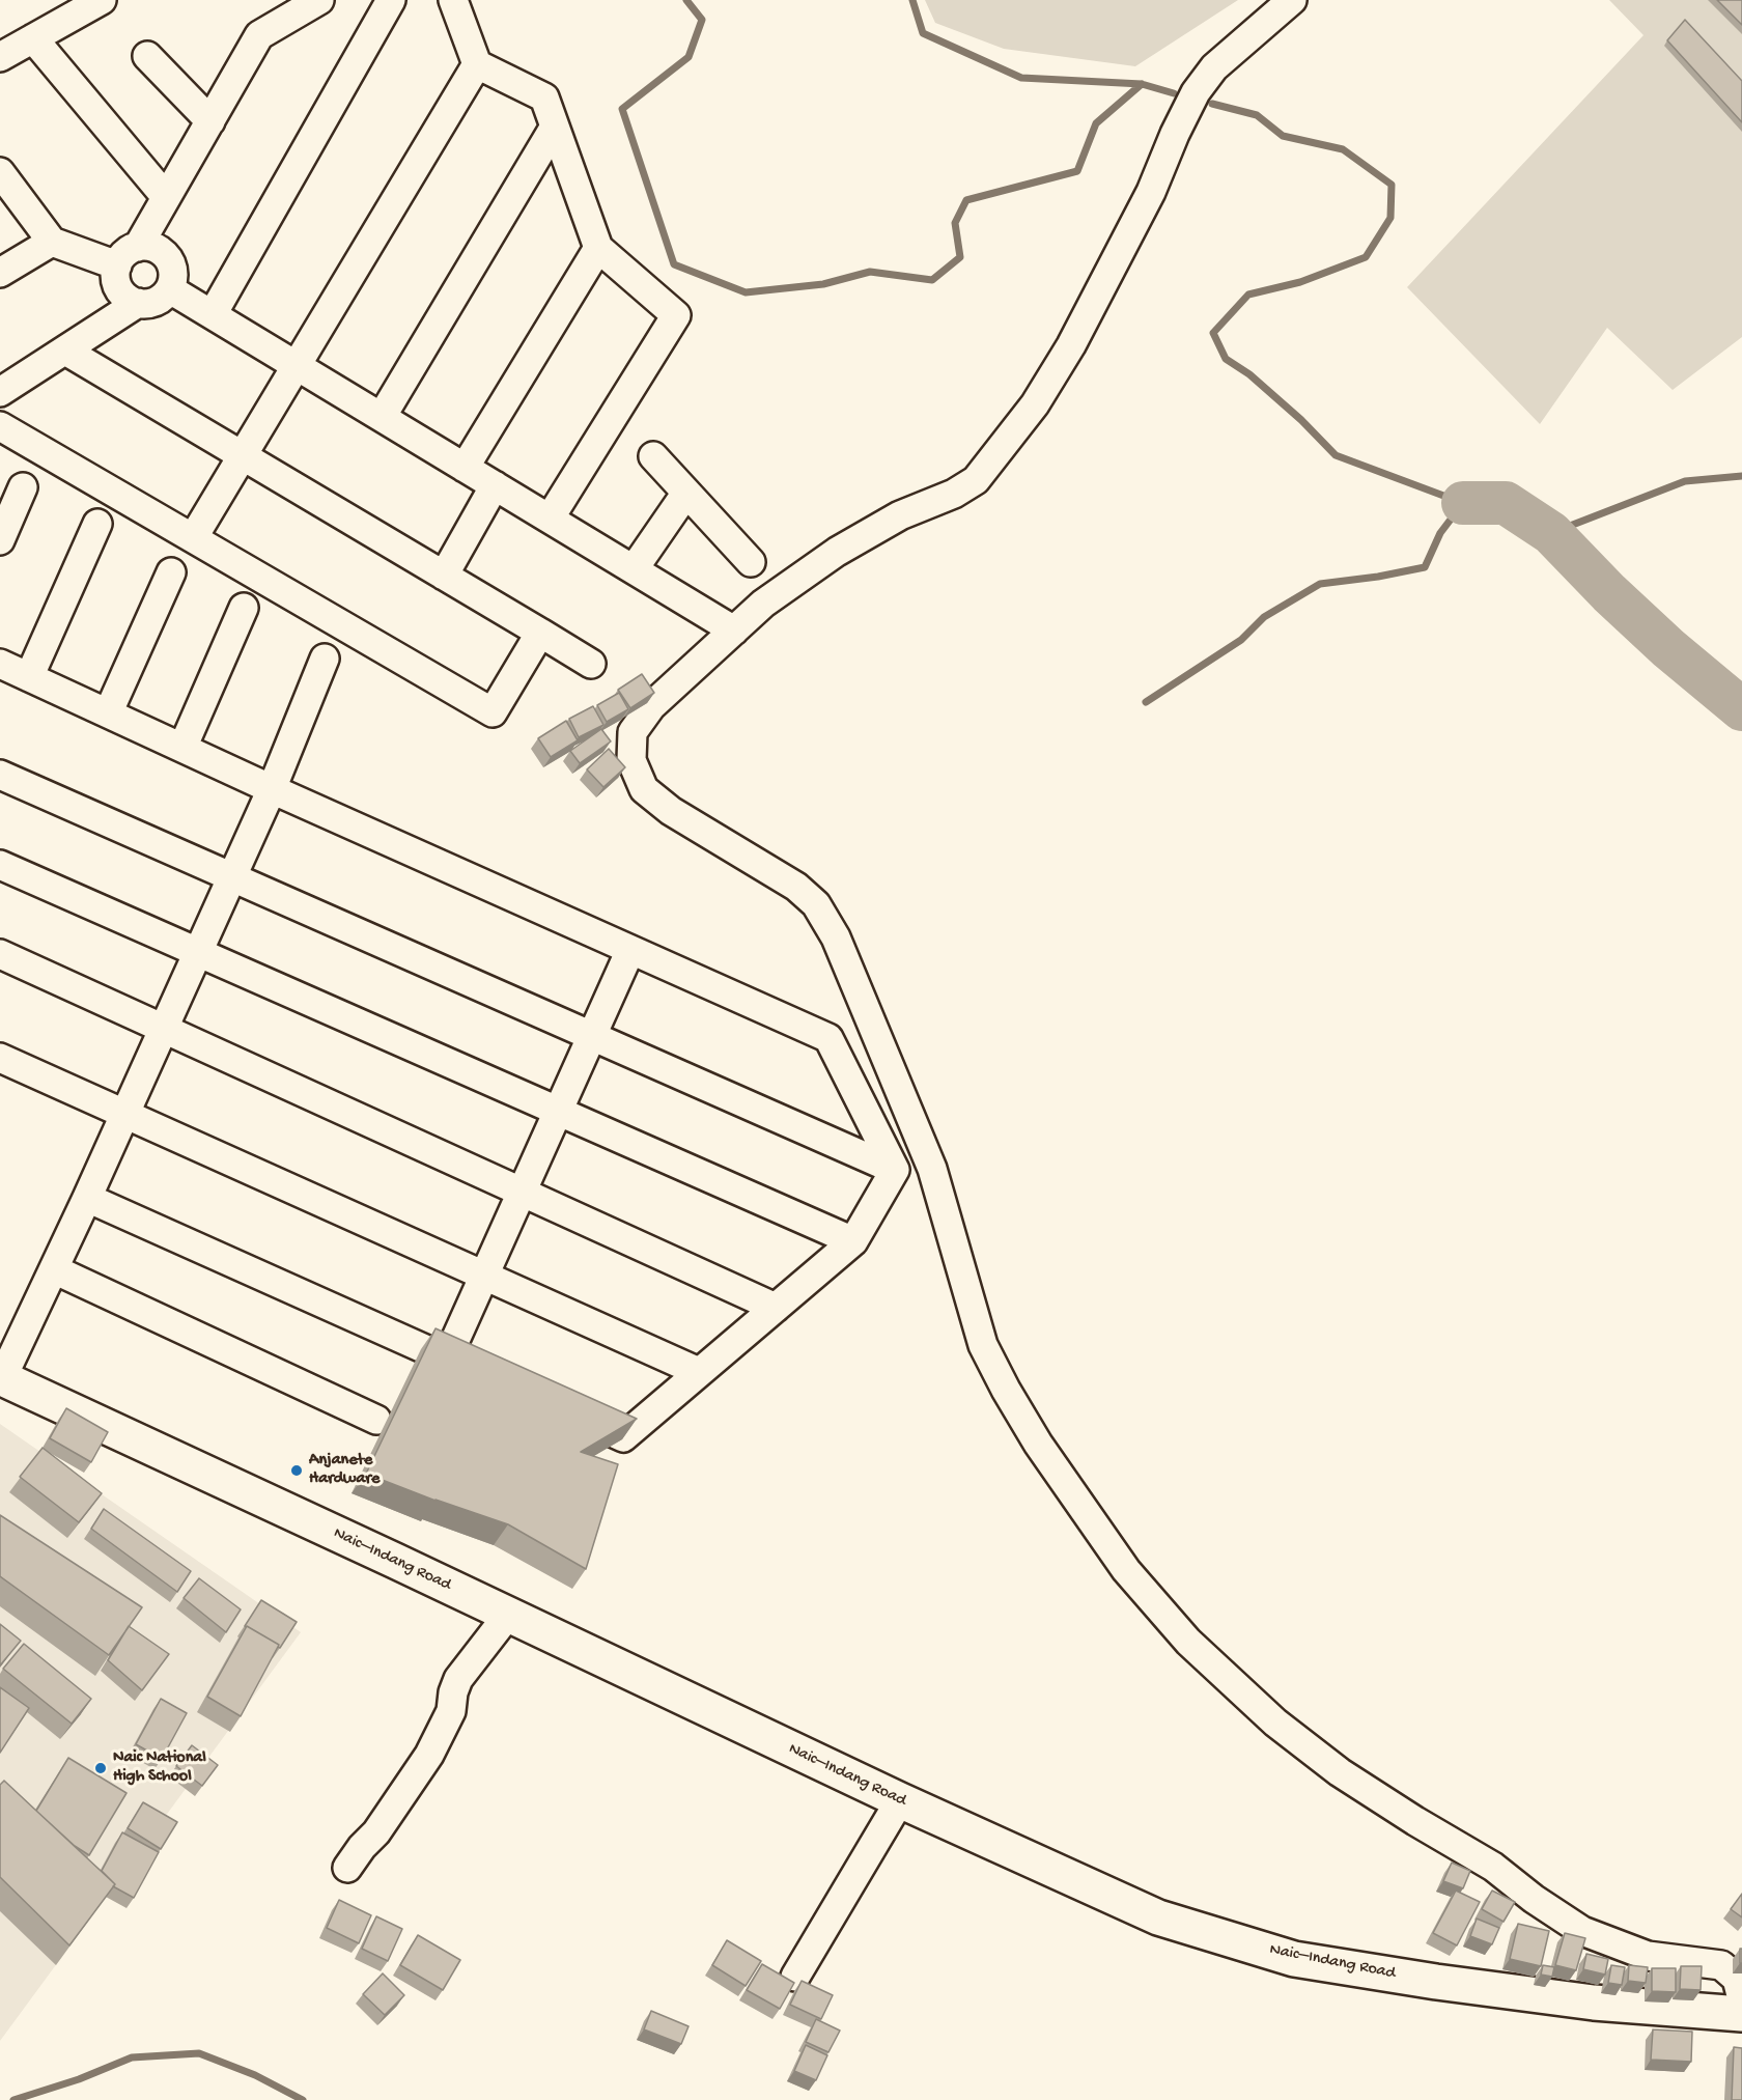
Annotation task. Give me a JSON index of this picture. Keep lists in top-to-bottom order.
{
  "streets": {
    "main road": ["Naic–Indang Road"]
  },
  "places": ["Anjanete Hardware", "Naic National High School"]
}
